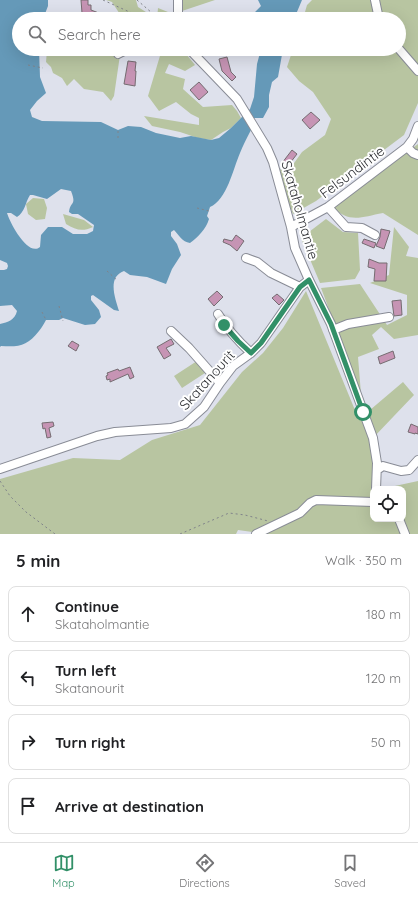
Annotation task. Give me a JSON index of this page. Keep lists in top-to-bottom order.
{
  "streets": {
    "street": ["Felsundintie", "Skataholmantie", "Skatanourit"]
  },
  "crossings": [
    ["Felsundintie", "Skataholmantie"],
    ["Skataholmantie", "Skatanourit"]
  ],
  "page": {
    "search": "Search here",
    "heading": ["5 min", "Walk · 350 m"],
    "list": [
      ["Continue", "Skataholmantie", "180 m"],
      ["Turn left", "Skatanourit", "120 m"],
      ["Turn right", "50 m"],
      "Arrive at destination"
    ],
    "nav": ["Map", "Directions", "Saved"]
  }
}
